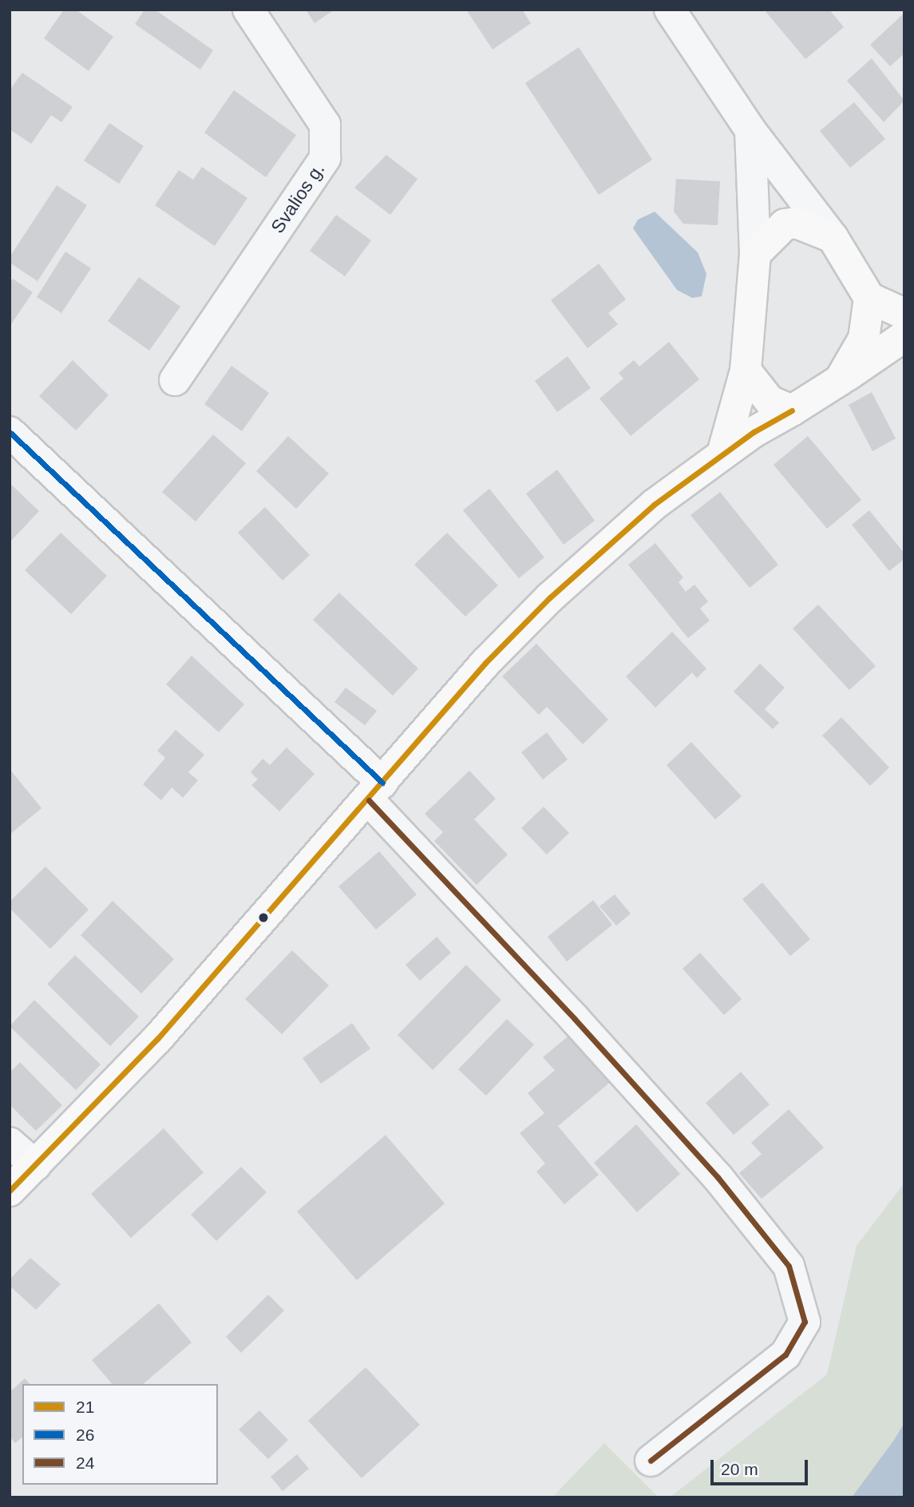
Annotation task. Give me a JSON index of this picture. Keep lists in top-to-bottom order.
{
  "streets": {
    "street": ["Svalios g."]
  },
  "lines": ["transit line 21", "transit line 26", "transit line 24"],
  "legend": ["21", "26", "24"],
  "scale_bar": "20 m"
}
